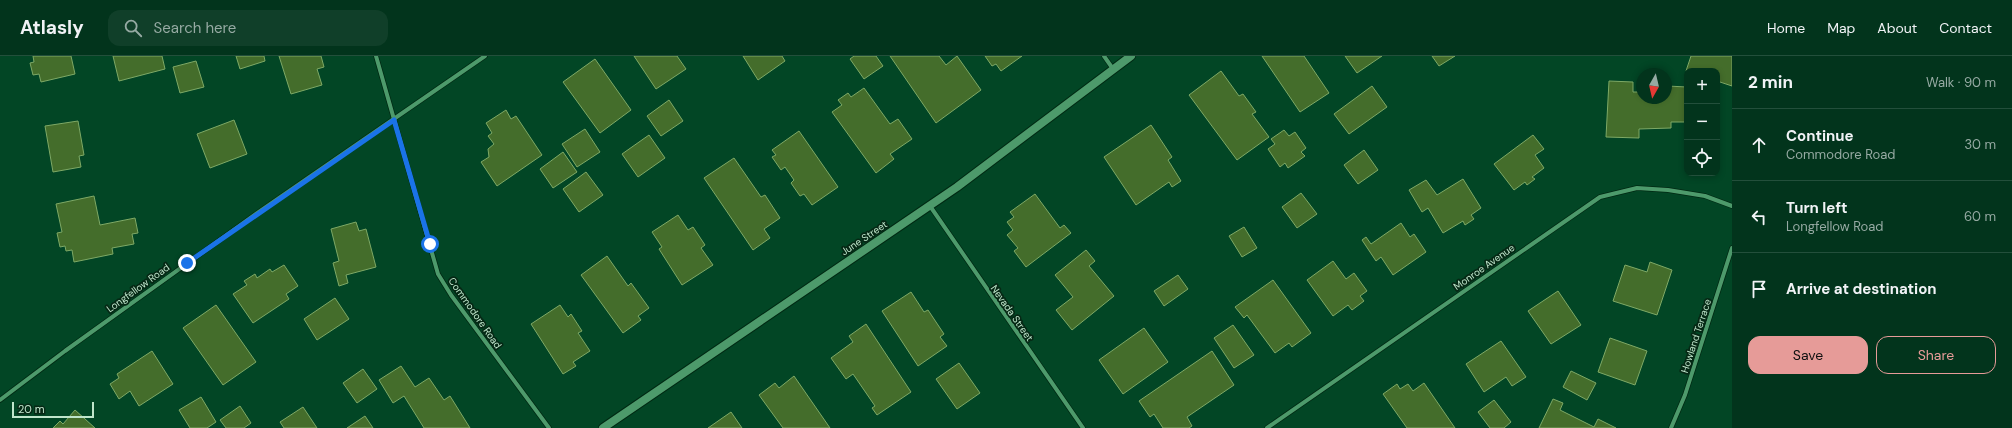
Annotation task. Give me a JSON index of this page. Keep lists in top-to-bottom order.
{
  "streets": {
    "street": [
      "June Street",
      "Monroe Avenue",
      "Longfellow Road",
      "Commodore Road",
      "Nevada Street",
      "Howland Terrace"
    ]
  },
  "crossings": [
    ["June Street", "Nevada Street"],
    ["Longfellow Road", "Commodore Road"]
  ],
  "scale_bar": "20 m",
  "north": "bottom",
  "page": {
    "header": "Atlasly",
    "search": "Search here",
    "nav": [
      "Home",
      "Map",
      "About",
      "Contact"
    ],
    "heading": ["2 min", "Walk · 90 m"],
    "map_buttons": ["+", "−"],
    "list": [
      ["Continue", "Commodore Road", "30 m"],
      ["Turn left", "Longfellow Road", "60 m"],
      "Arrive at destination"
    ],
    "buttons": ["Save", "Share"],
    "scale": "20 m"
  }
}
